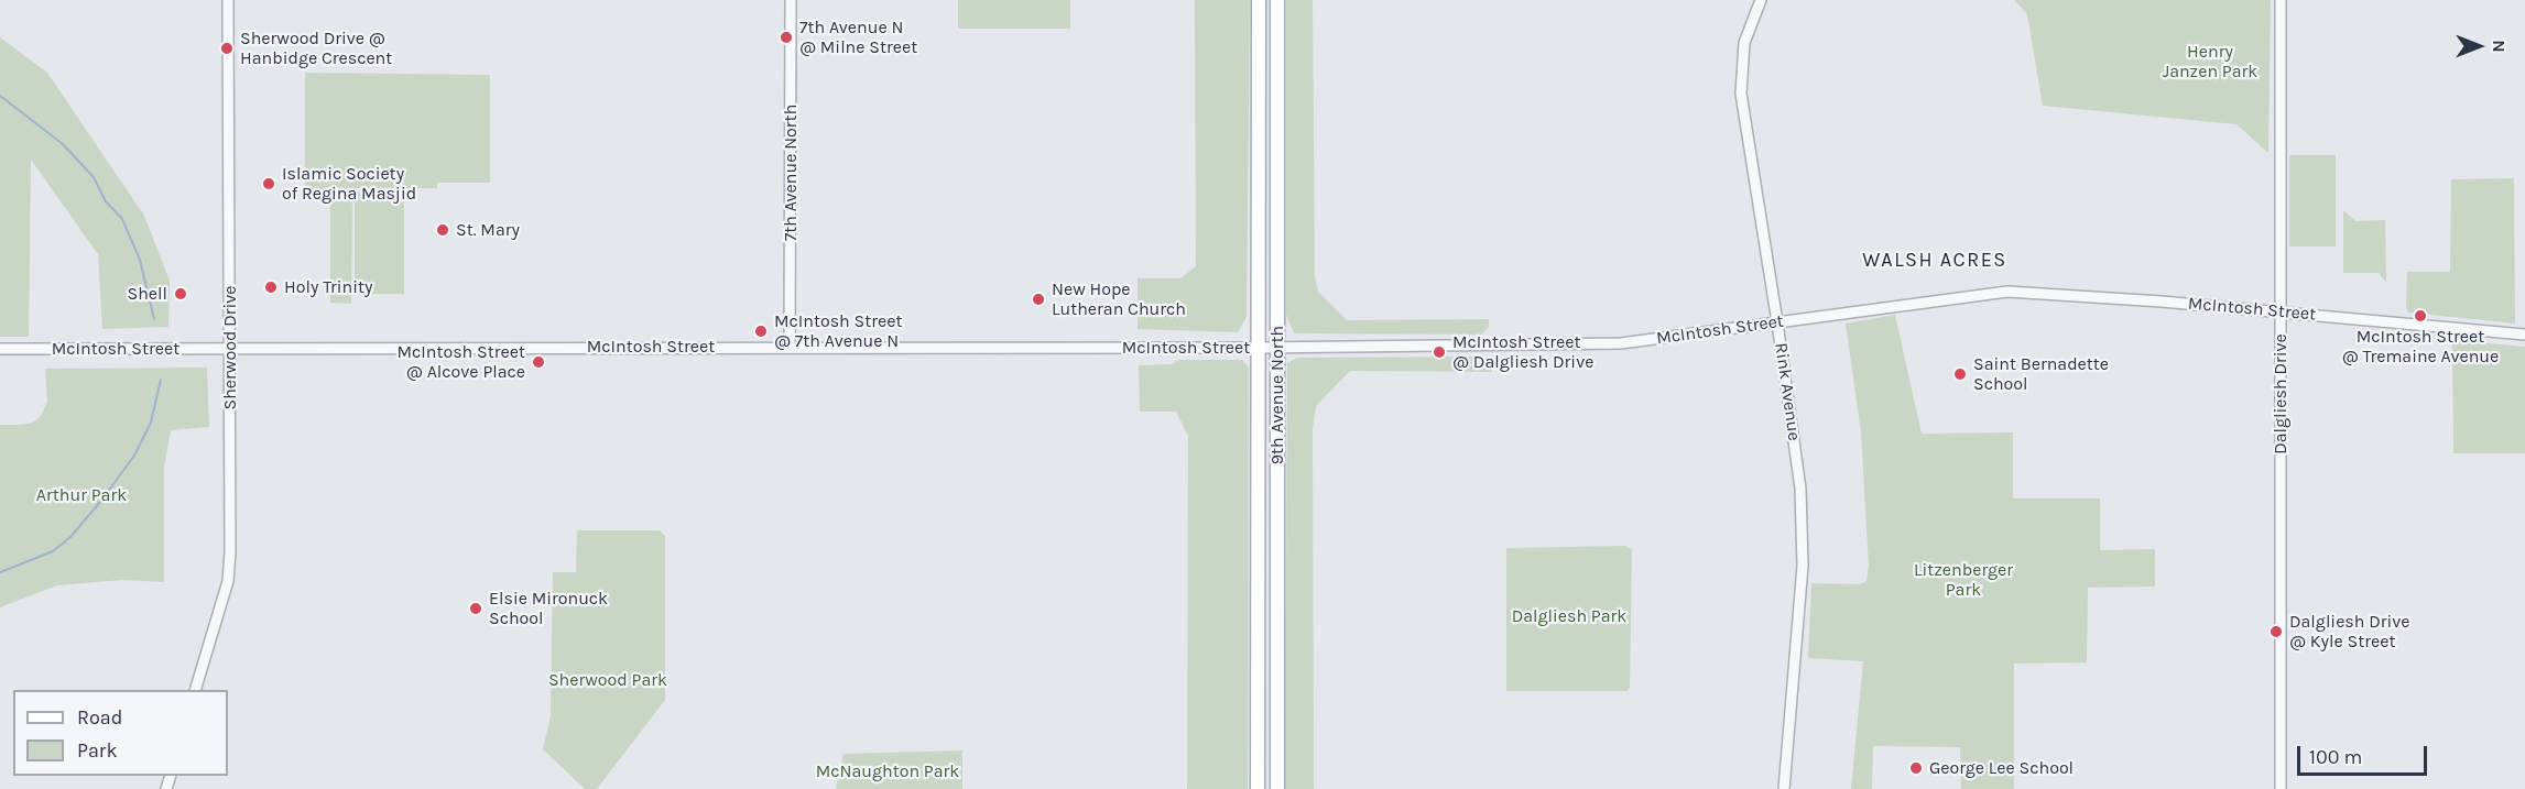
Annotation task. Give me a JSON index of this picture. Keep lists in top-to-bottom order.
{
  "streets": {
    "main road": ["9th Avenue North"],
    "street": [
      "7th Avenue North",
      "McIntosh Street",
      "Sherwood Drive",
      "Rink Avenue",
      "Dalgliesh Drive"
    ]
  },
  "crossings": [
    ["7th Avenue North", "McIntosh Street"],
    ["McIntosh Street", "Sherwood Drive"],
    ["McIntosh Street", "Rink Avenue"],
    ["McIntosh Street", "Dalgliesh Drive"],
    ["McIntosh Street", "9th Avenue North"]
  ],
  "districts": ["WALSH ACRES"],
  "parks": [
    "Henry Janzen Park",
    "Arthur Park",
    "Litzenberger Park",
    "Dalgliesh Park",
    "Sherwood Park",
    "McNaughton Park"
  ],
  "places": [
    "7th Avenue N @ Milne Street",
    "Sherwood Drive @ Hanbidge Crescent",
    "Islamic Society of Regina Masjid",
    "St. Mary",
    "Holy Trinity",
    "Shell",
    "New Hope Lutheran Church",
    "McIntosh Street @ Tremaine Avenue",
    "McIntosh Street @ 7th Avenue N",
    "McIntosh Street @ Dalgliesh Drive",
    "McIntosh Street @ Alcove Place",
    "Saint Bernadette School",
    "Elsie Mironuck School",
    "Dalgliesh Drive @ Kyle Street",
    "George Lee School"
  ],
  "legend": ["Road", "Park"],
  "scale_bar": "100 m",
  "north": "right"
}
